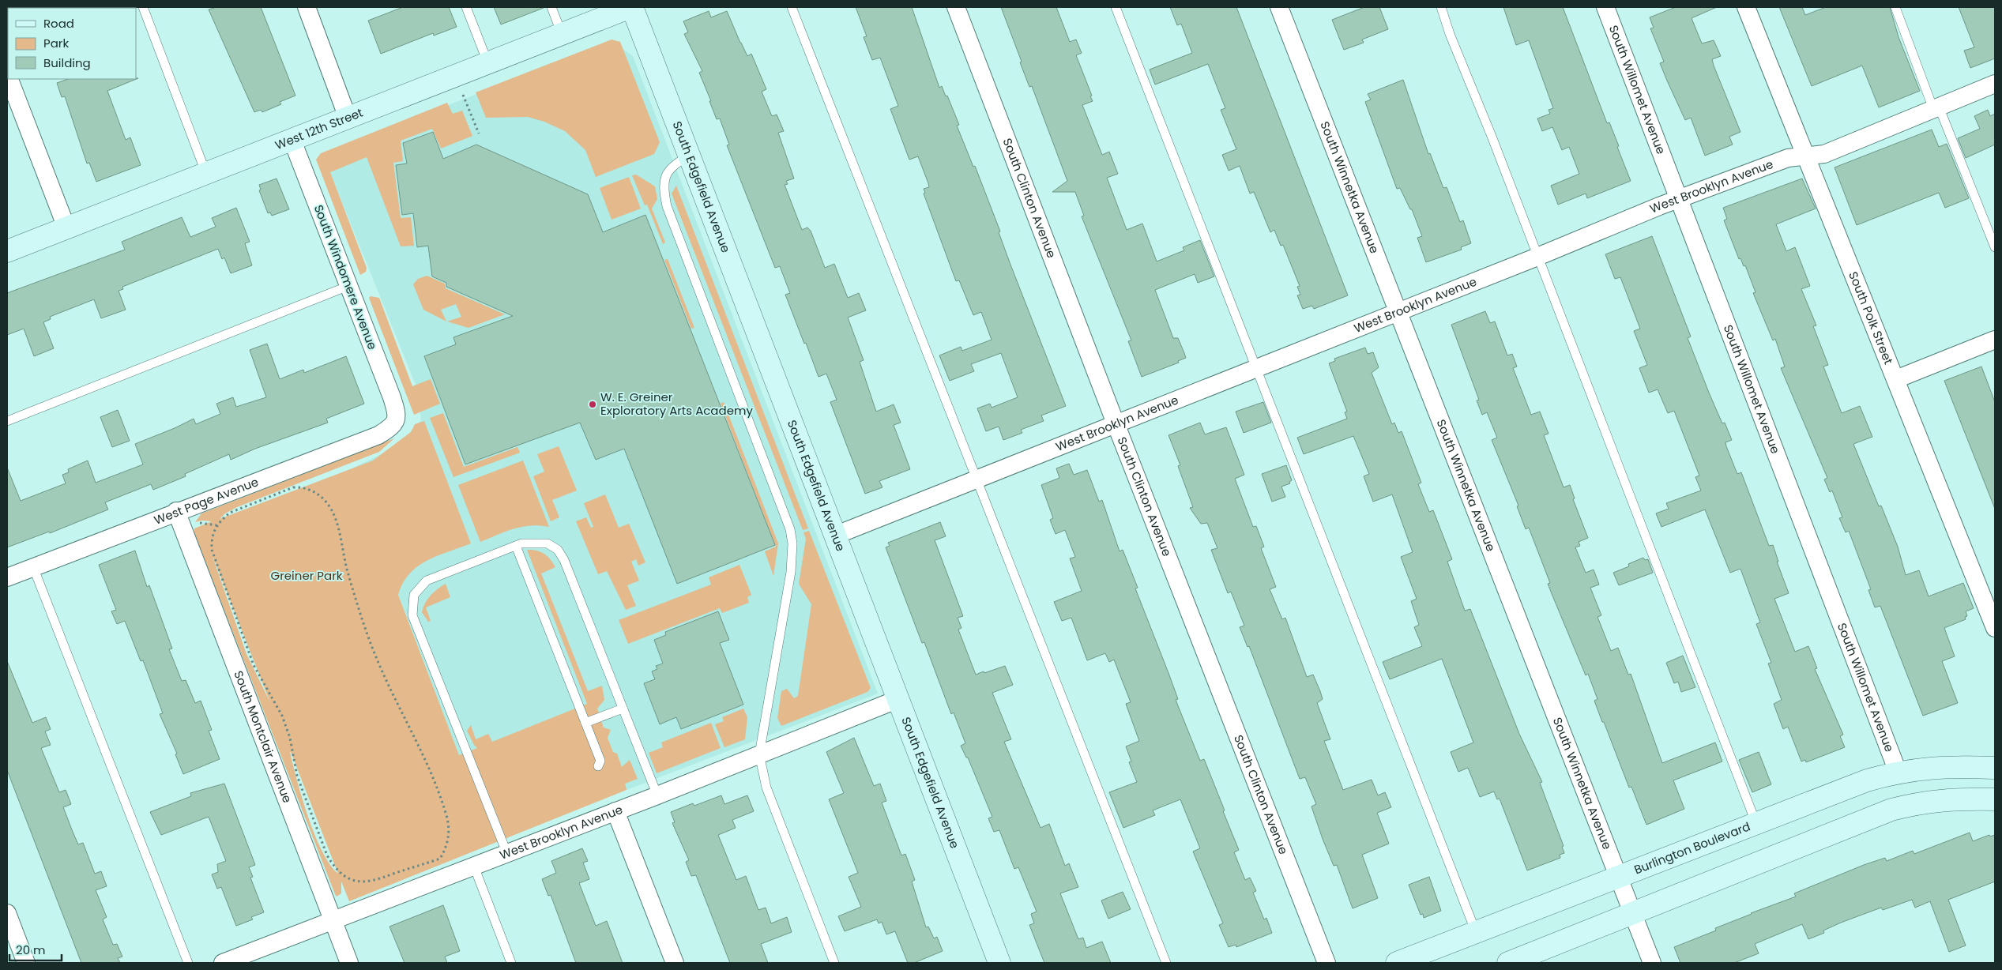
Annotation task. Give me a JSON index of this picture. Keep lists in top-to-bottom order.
{
  "streets": {
    "street": [
      "South Willomet Avenue",
      "West 12th Street",
      "South Edgefield Avenue",
      "South Winnetka Avenue",
      "West Brooklyn Avenue",
      "South Clinton Avenue",
      "South Windomere Avenue",
      "South Polk Street",
      "West Page Avenue",
      "South Montclair Avenue",
      "Burlington Boulevard"
    ]
  },
  "crossings": [
    ["South Willomet Avenue", "West Brooklyn Avenue"],
    ["South Willomet Avenue", "Burlington Boulevard"],
    ["West 12th Street", "South Edgefield Avenue"],
    ["West 12th Street", "South Windomere Avenue"],
    ["South Edgefield Avenue", "West Brooklyn Avenue"],
    ["South Winnetka Avenue", "West Brooklyn Avenue"],
    ["South Winnetka Avenue", "Burlington Boulevard"],
    ["West Brooklyn Avenue", "South Clinton Avenue"],
    ["West Brooklyn Avenue", "South Polk Street"],
    ["West Brooklyn Avenue", "South Montclair Avenue"],
    ["South Windomere Avenue", "West Page Avenue"],
    ["West Page Avenue", "South Montclair Avenue"]
  ],
  "parks": ["Greiner Park"],
  "places": ["W. E. Greiner Exploratory Arts Academy"],
  "legend": ["Road", "Park", "Building"],
  "scale_bar": "20 m"
}
